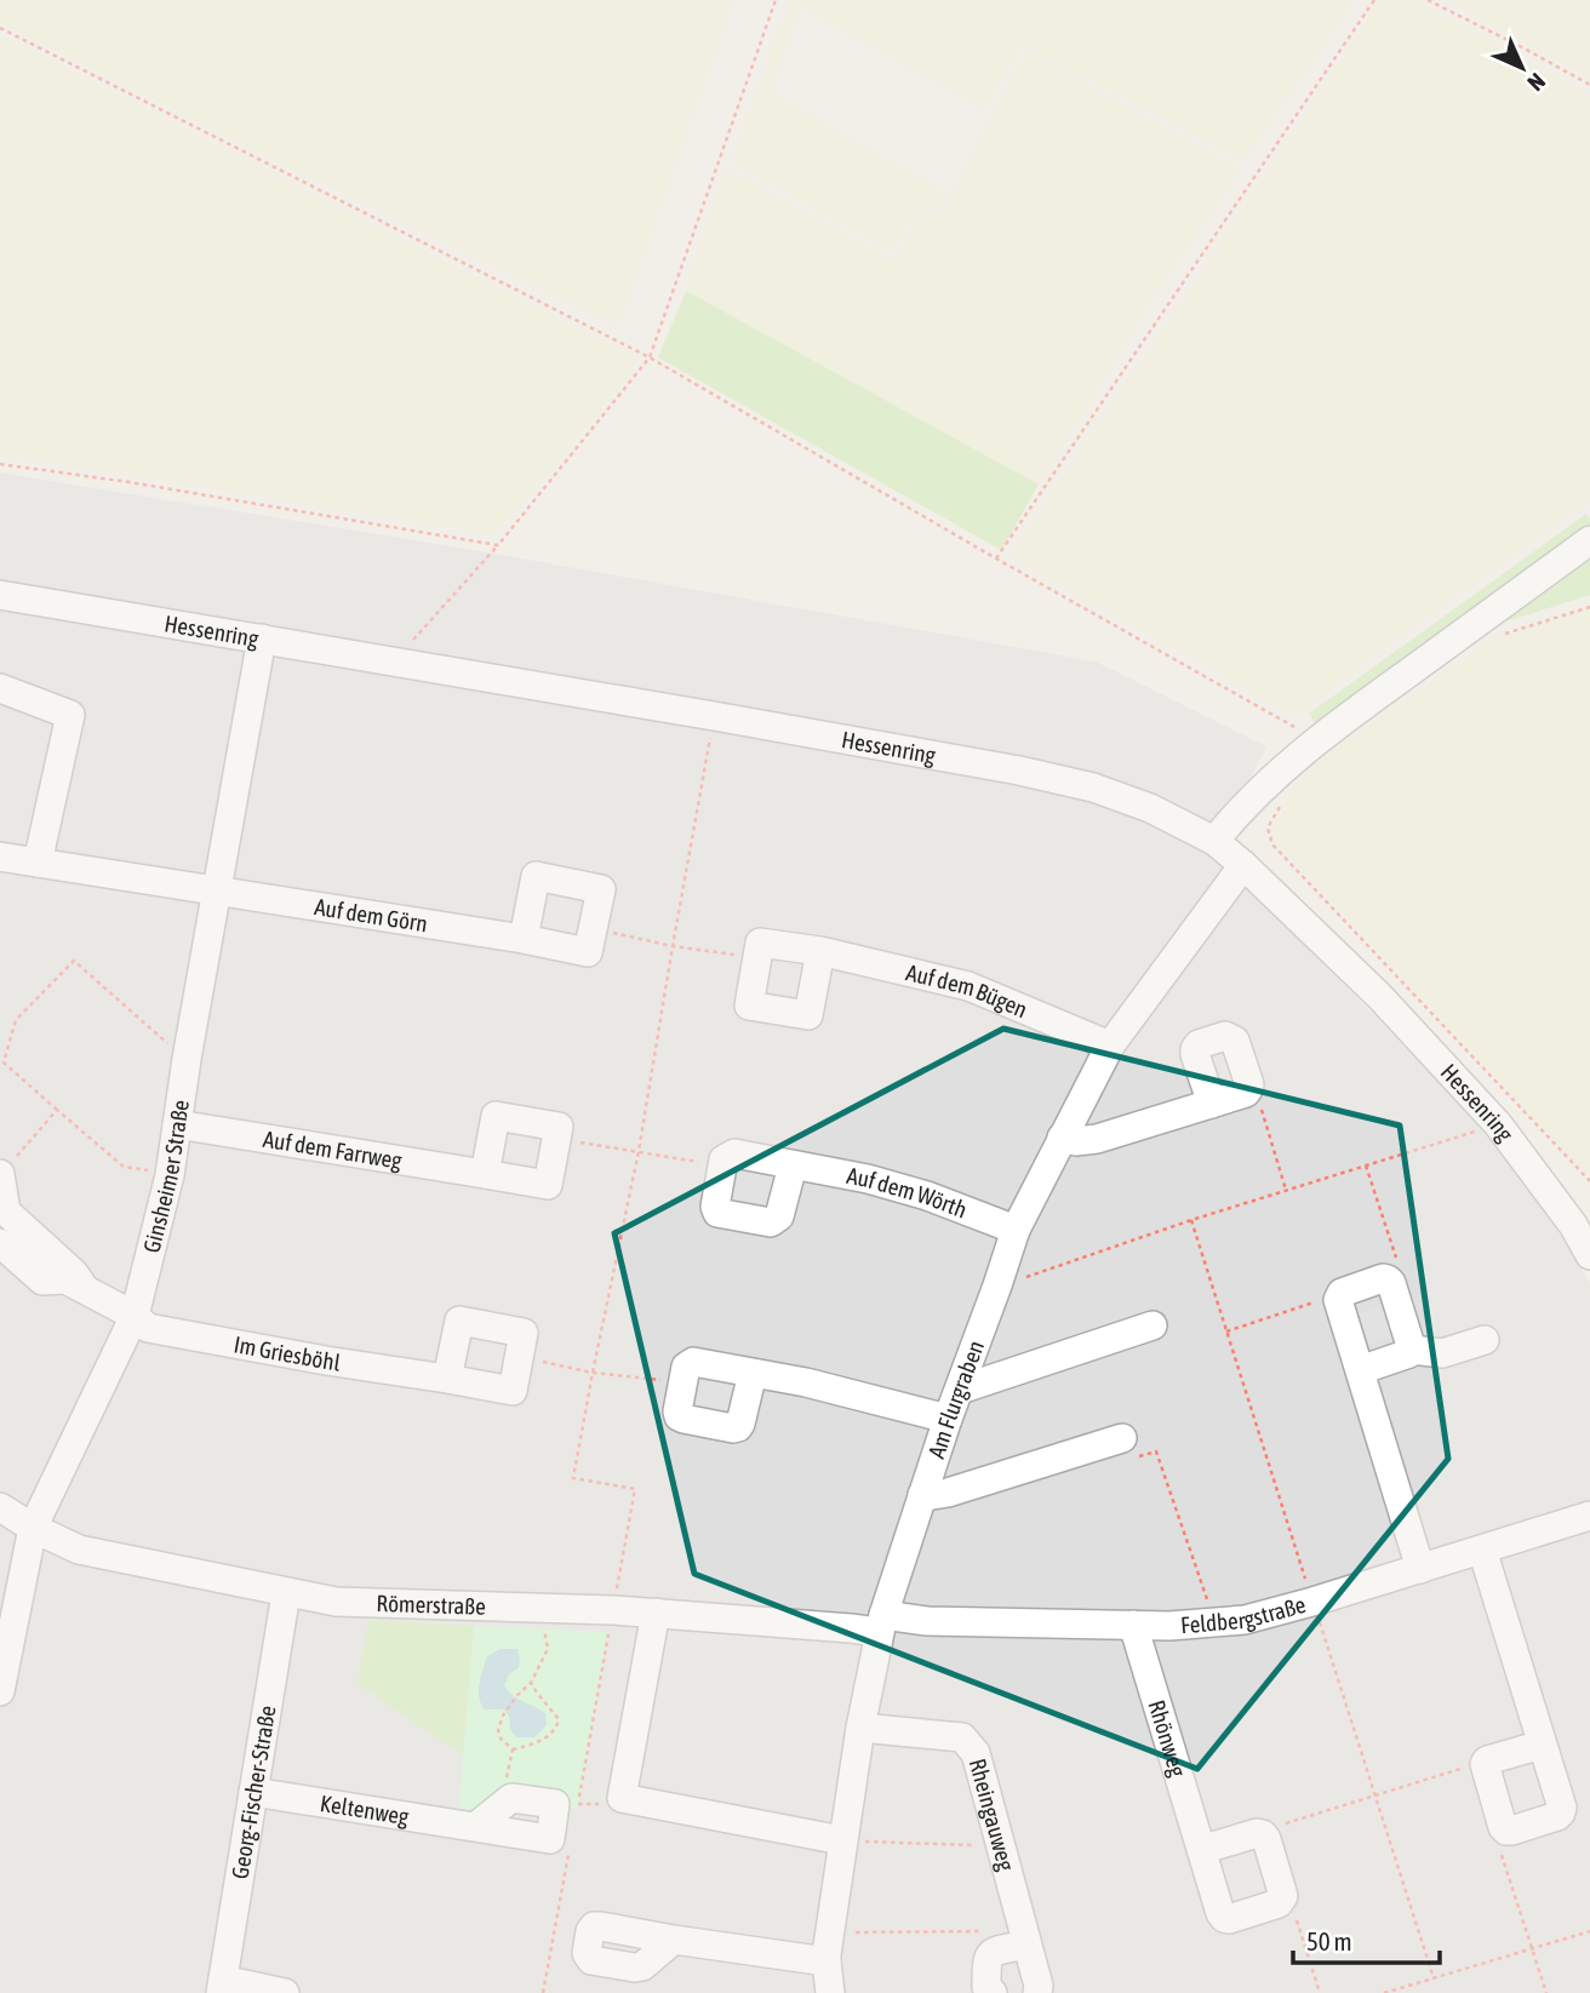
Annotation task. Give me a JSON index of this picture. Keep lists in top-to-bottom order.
{
  "streets": {
    "street": [
      "Hessenring",
      "Auf dem Görn",
      "Auf dem Bügen",
      "Auf dem Farrweg",
      "Ginsheimer Straße",
      "Auf dem Wörth",
      "Im Griesböhl",
      "Am Flurgraben",
      "Römerstraße",
      "Feldbergstraße",
      "Rhönweg",
      "Georg-Fischer-Straße",
      "Keltenweg",
      "Rheingauweg"
    ]
  },
  "crossings": [
    ["Hessenring", "Ginsheimer Straße"],
    ["Hessenring", "Am Flurgraben"],
    ["Auf dem Görn", "Ginsheimer Straße"],
    ["Auf dem Bügen", "Am Flurgraben"],
    ["Auf dem Farrweg", "Ginsheimer Straße"],
    ["Ginsheimer Straße", "Im Griesböhl"],
    ["Ginsheimer Straße", "Römerstraße"],
    ["Auf dem Wörth", "Am Flurgraben"],
    ["Am Flurgraben", "Römerstraße"],
    ["Am Flurgraben", "Feldbergstraße"],
    ["Am Flurgraben", "Rheingauweg"],
    ["Römerstraße", "Feldbergstraße"],
    ["Römerstraße", "Georg-Fischer-Straße"],
    ["Feldbergstraße", "Rhönweg"],
    ["Georg-Fischer-Straße", "Keltenweg"]
  ],
  "scale_bar": "50 m",
  "north": "bottom right"
}
